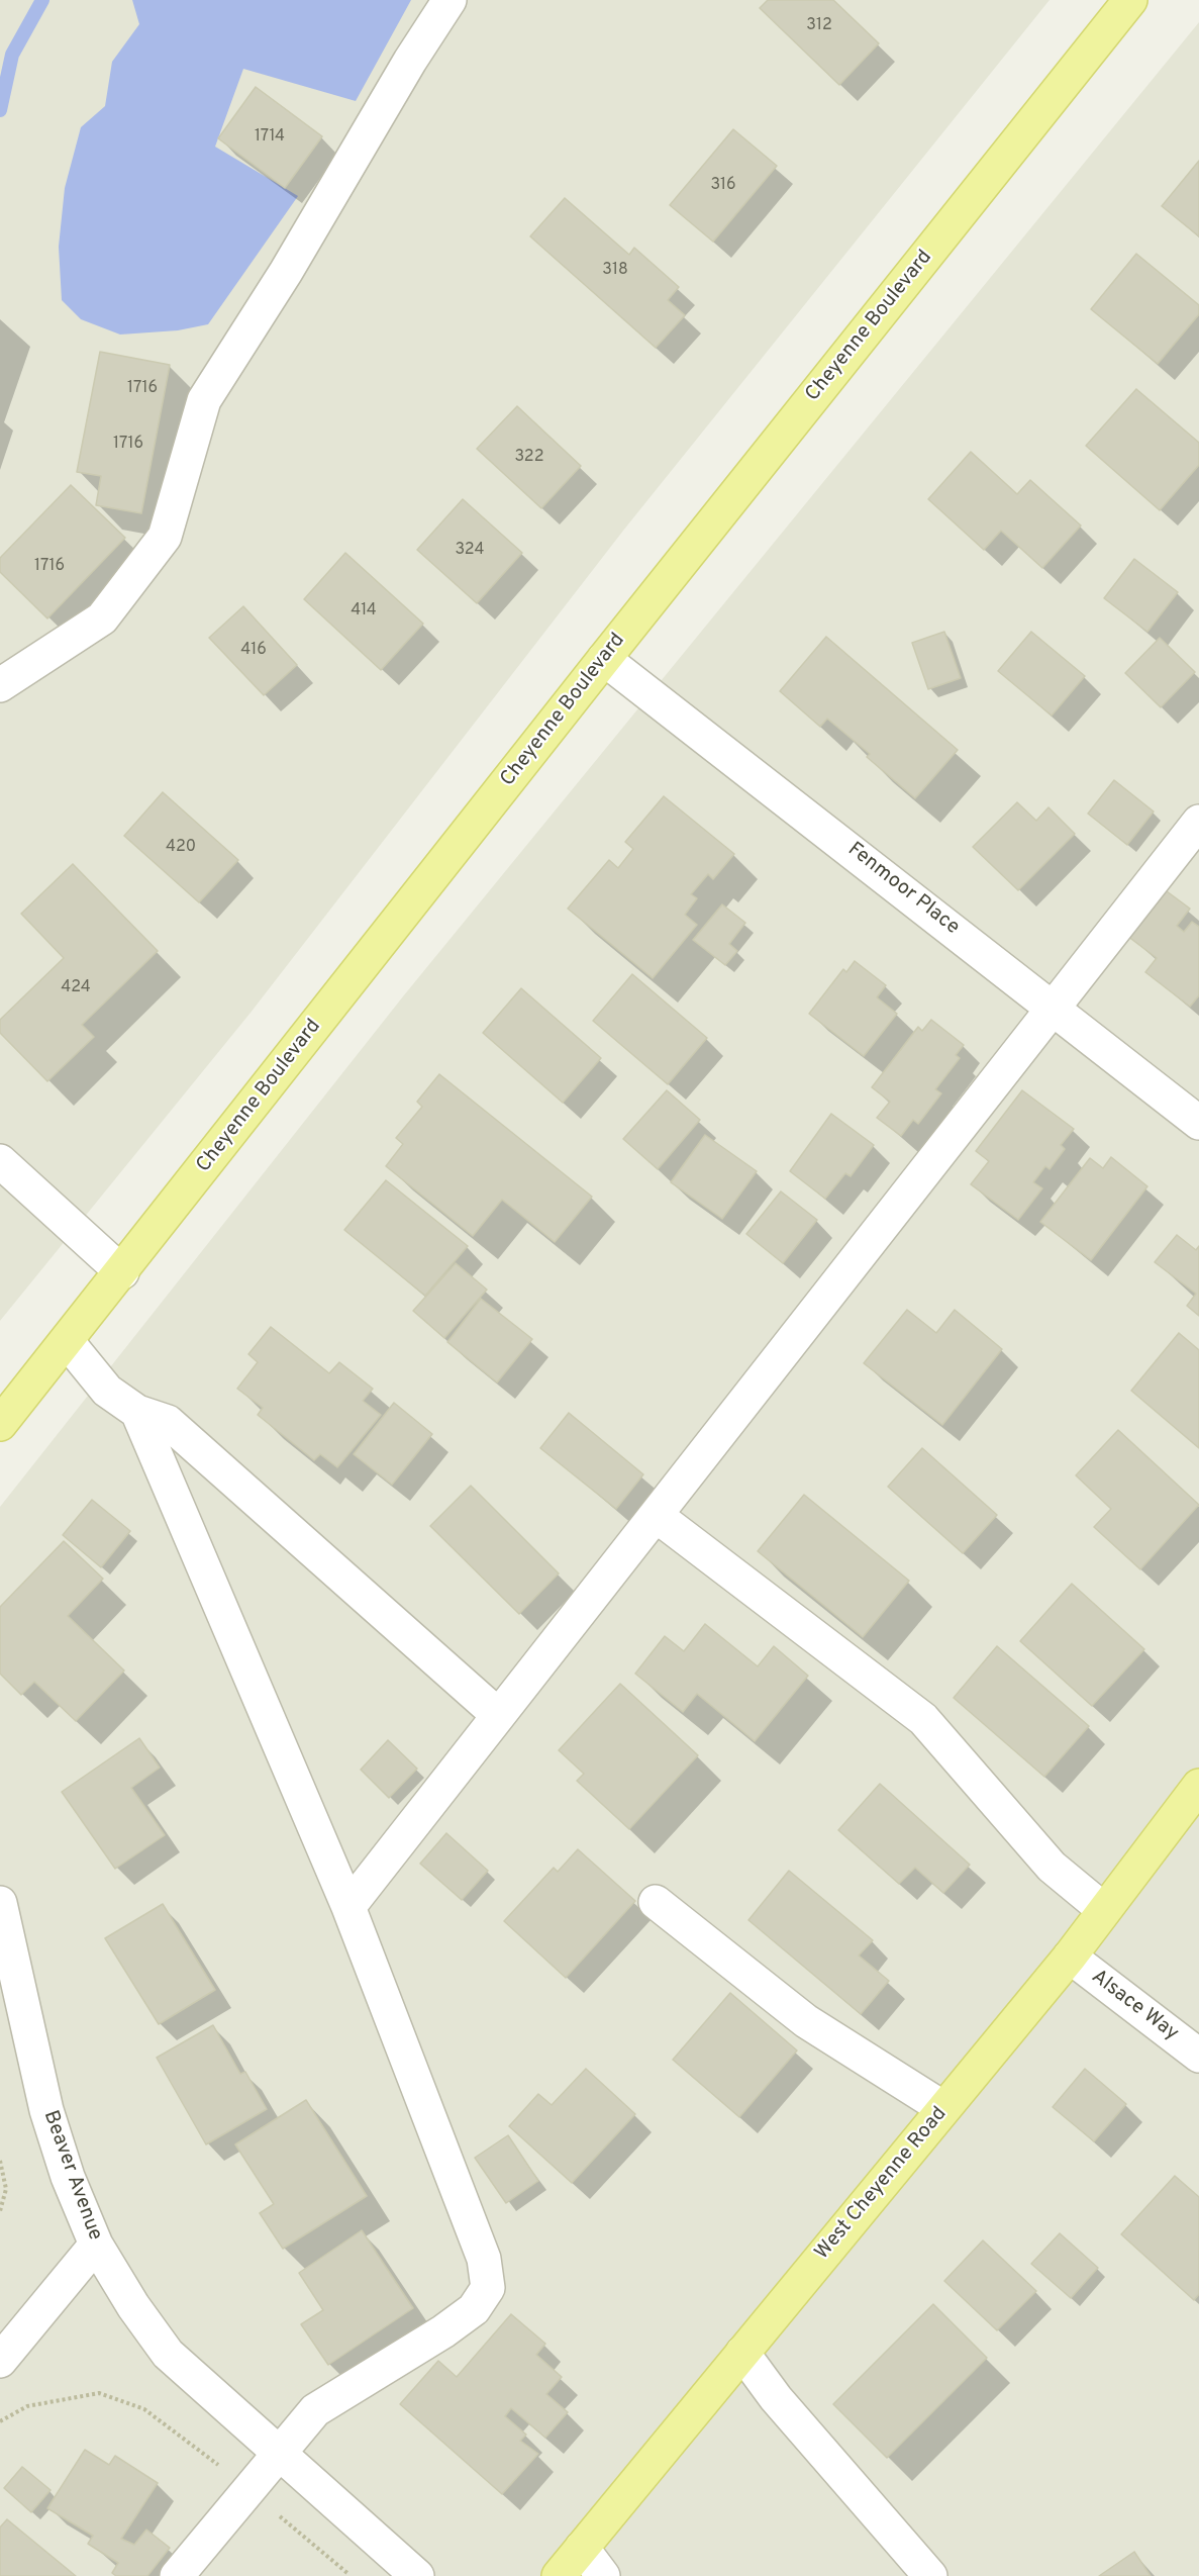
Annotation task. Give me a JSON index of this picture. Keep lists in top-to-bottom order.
{
  "streets": {
    "main road": ["Cheyenne Boulevard", "West Cheyenne Road"],
    "street": ["Fenmoor Place", "Alsace Way", "Beaver Avenue"]
  },
  "crossings": [
    ["Cheyenne Boulevard", "Fenmoor Place"],
    ["Alsace Way", "West Cheyenne Road"]
  ],
  "house_numbers": [
    "312",
    "1714",
    "316",
    "318",
    "1716",
    "1716",
    "322",
    "324",
    "1716",
    "414",
    "416",
    "420",
    "424"
  ]
}
